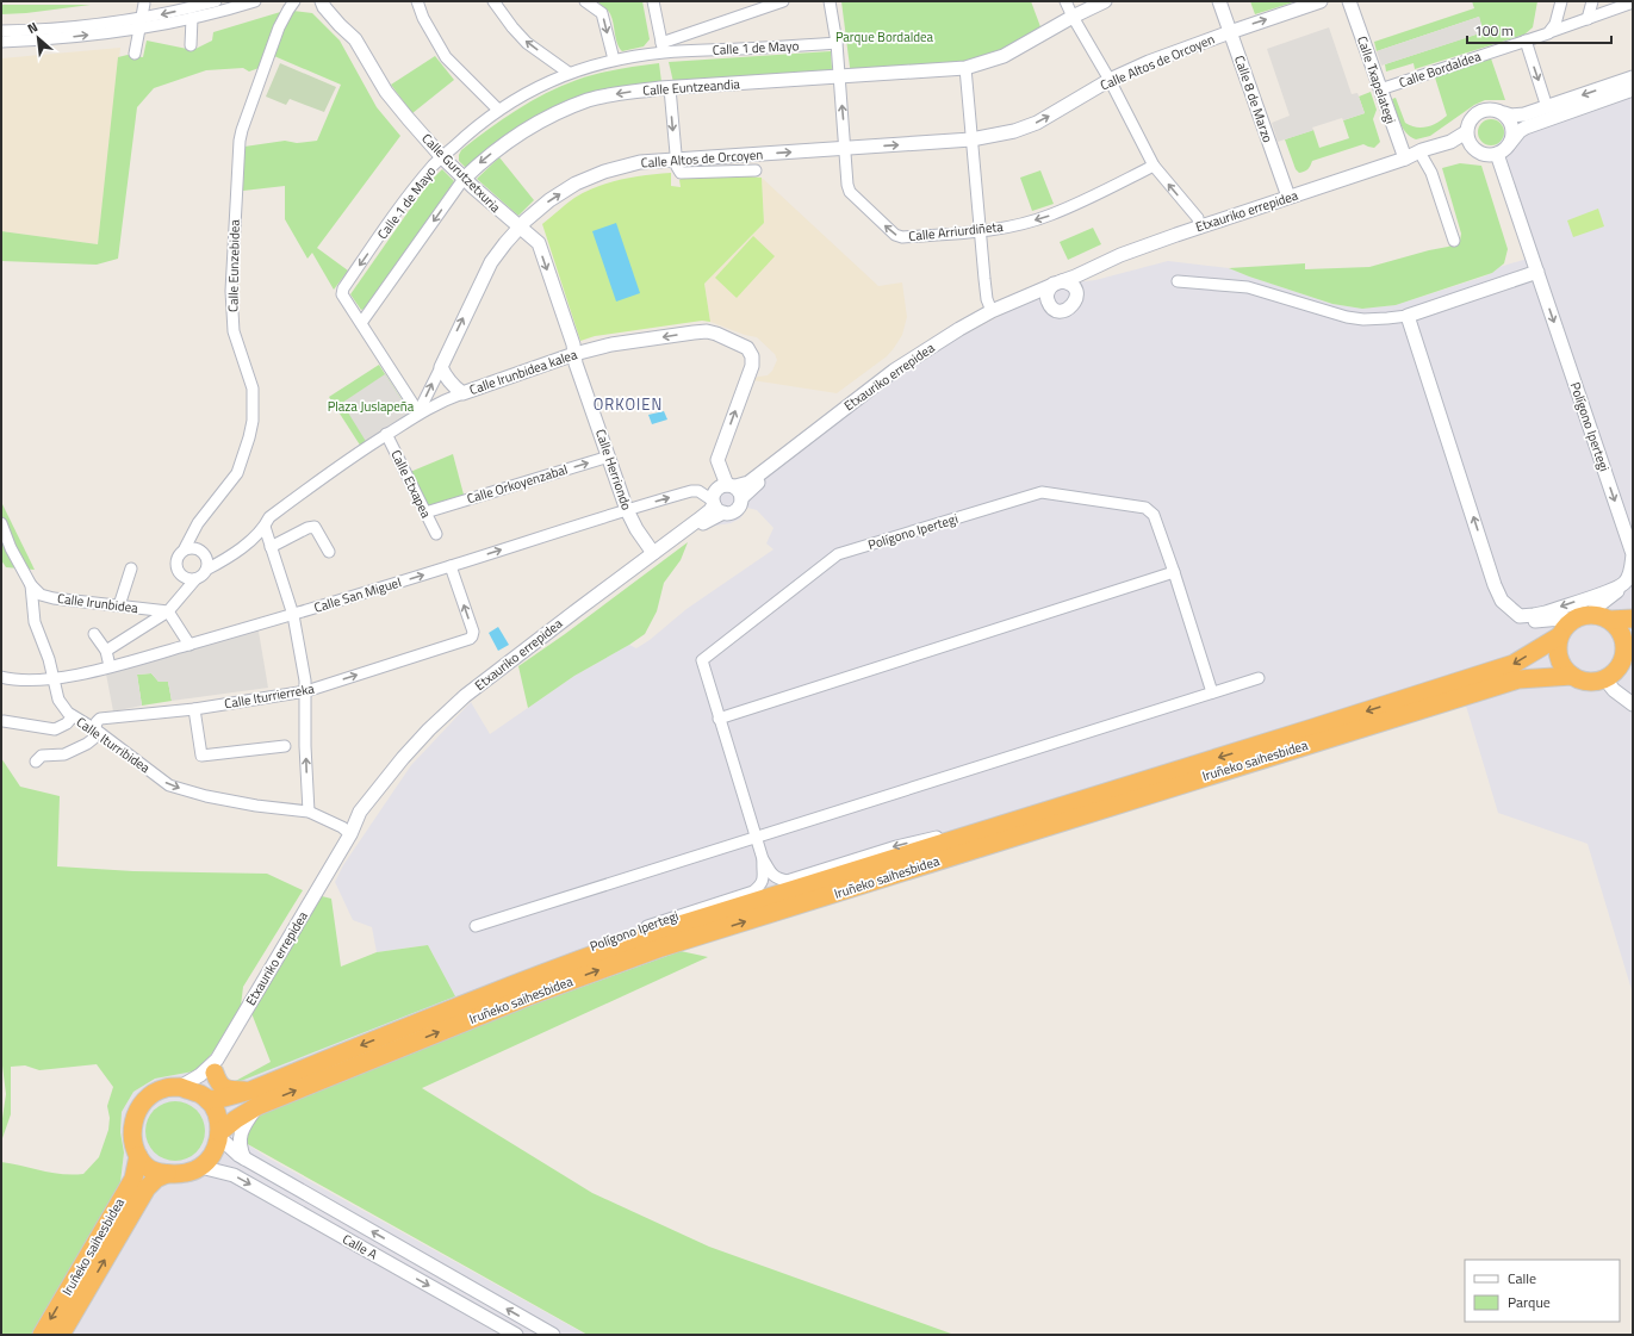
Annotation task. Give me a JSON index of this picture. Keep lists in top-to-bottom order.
{
  "streets": {
    "highway": ["Iruñeko saihesbidea"],
    "street": [
      "Calle 1 de Mayo",
      "Calle Altos de Orcoyen",
      "Calle Bordaldea",
      "Calle Txapelategi",
      "Calle Euntzeandia",
      "Calle 8 de Marzo",
      "Calle Gurutzetxuria",
      "Etxauriko errepidea",
      "Calle Arriurdiñeta",
      "Calle Eunzebidea",
      "Calle Irunbidea kalea",
      "Polígono Ipertegi",
      "Calle Herriondo",
      "Calle Etxapea",
      "Calle Orkoyenzabal",
      "Calle San Miguel",
      "Calle Irunbidea",
      "Calle Iturrierreka",
      "Calle Iturribidea",
      "Calle A"
    ]
  },
  "crossings": [
    ["Calle 1 de Mayo", "Calle Altos de Orcoyen"],
    ["Calle 1 de Mayo", "Calle Euntzeandia"],
    ["Calle 1 de Mayo", "Calle Gurutzetxuria"],
    ["Calle 1 de Mayo", "Calle Arriurdiñeta"],
    ["Calle 1 de Mayo", "Calle Irunbidea kalea"],
    ["Calle Altos de Orcoyen", "Calle 8 de Marzo"],
    ["Calle Altos de Orcoyen", "Calle Gurutzetxuria"],
    ["Calle Altos de Orcoyen", "Calle Arriurdiñeta"],
    ["Calle Altos de Orcoyen", "Calle Irunbidea kalea"],
    ["Calle Bordaldea", "Calle Txapelategi"],
    ["Calle Txapelategi", "Etxauriko errepidea"],
    ["Calle Euntzeandia", "Calle Gurutzetxuria"],
    ["Calle Euntzeandia", "Calle Arriurdiñeta"],
    ["Calle 8 de Marzo", "Etxauriko errepidea"],
    ["Calle Gurutzetxuria", "Calle Irunbidea kalea"],
    ["Calle Gurutzetxuria", "Calle Herriondo"],
    ["Etxauriko errepidea", "Calle Irunbidea kalea"],
    ["Etxauriko errepidea", "Polígono Ipertegi"],
    ["Etxauriko errepidea", "Calle Herriondo"],
    ["Etxauriko errepidea", "Calle San Miguel"],
    ["Etxauriko errepidea", "Calle Iturribidea"],
    ["Etxauriko errepidea", "Iruñeko saihesbidea"],
    ["Etxauriko errepidea", "Calle A"],
    ["Calle Eunzebidea", "Calle Irunbidea kalea"],
    ["Calle Irunbidea kalea", "Calle Herriondo"],
    ["Calle Irunbidea kalea", "Calle Etxapea"],
    ["Calle Irunbidea kalea", "Calle San Miguel"],
    ["Polígono Ipertegi", "Iruñeko saihesbidea"],
    ["Calle Herriondo", "Calle Orkoyenzabal"],
    ["Calle Herriondo", "Calle San Miguel"],
    ["Calle Etxapea", "Calle Orkoyenzabal"],
    ["Calle San Miguel", "Calle Iturrierreka"],
    ["Calle San Miguel", "Calle Iturribidea"],
    ["Calle Irunbidea", "Calle Iturribidea"],
    ["Calle Iturrierreka", "Calle Iturribidea"],
    ["Iruñeko saihesbidea", "Calle A"]
  ],
  "one_way": [
    "Calle Altos de Orcoyen",
    "Calle Euntzeandia",
    "Calle Orkoyenzabal",
    "Calle San Miguel",
    "Calle Iturribidea"
  ],
  "districts": ["ORKOIEN"],
  "parks": ["Parque Bordaldea", "Plaza Juslapeña"],
  "legend": ["Calle", "Parque"],
  "scale_bar": "100 m",
  "north": "top left"
}
